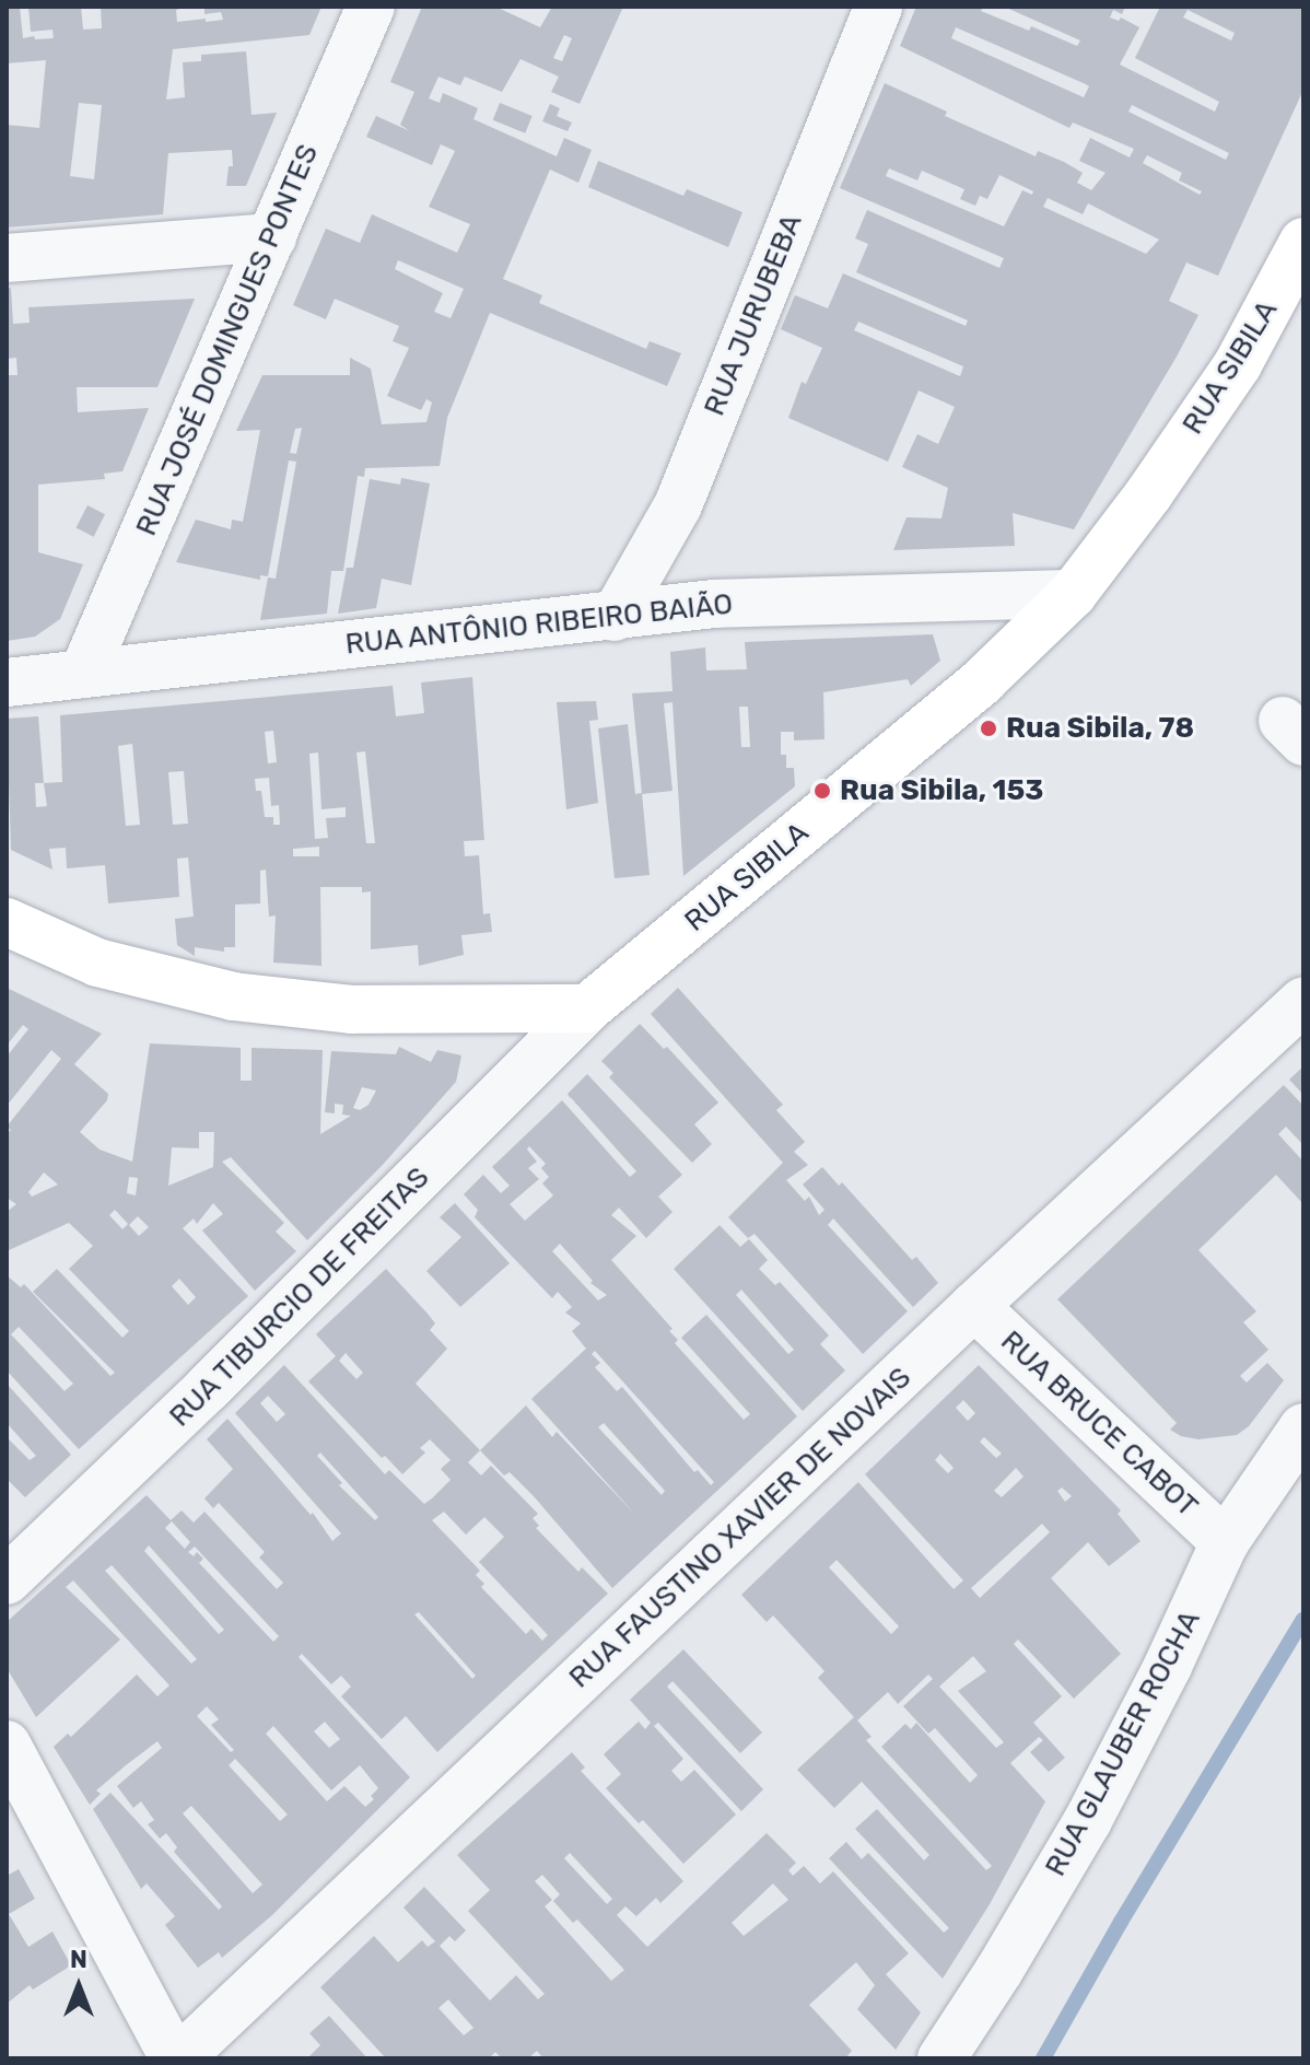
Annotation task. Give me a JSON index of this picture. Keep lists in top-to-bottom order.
{
  "streets": {
    "street": [
      "RUA JURUBEBA",
      "RUA JOSÉ DOMINGUES PONTES",
      "RUA SIBILA",
      "RUA ANTÔNIO RIBEIRO BAIÃO",
      "RUA TIBURCIO DE FREITAS",
      "RUA BRUCE CABOT",
      "RUA FAUSTINO XAVIER DE NOVAIS",
      "RUA GLAUBER ROCHA"
    ]
  },
  "crossings": [
    ["RUA JURUBEBA", "RUA ANTÔNIO RIBEIRO BAIÃO"],
    ["RUA JOSÉ DOMINGUES PONTES", "RUA ANTÔNIO RIBEIRO BAIÃO"],
    ["RUA SIBILA", "RUA ANTÔNIO RIBEIRO BAIÃO"],
    ["RUA SIBILA", "RUA TIBURCIO DE FREITAS"],
    ["RUA BRUCE CABOT", "RUA FAUSTINO XAVIER DE NOVAIS"],
    ["RUA BRUCE CABOT", "RUA GLAUBER ROCHA"]
  ],
  "places": ["Rua Sibila, 78", "Rua Sibila, 153"],
  "north": "top"
}
